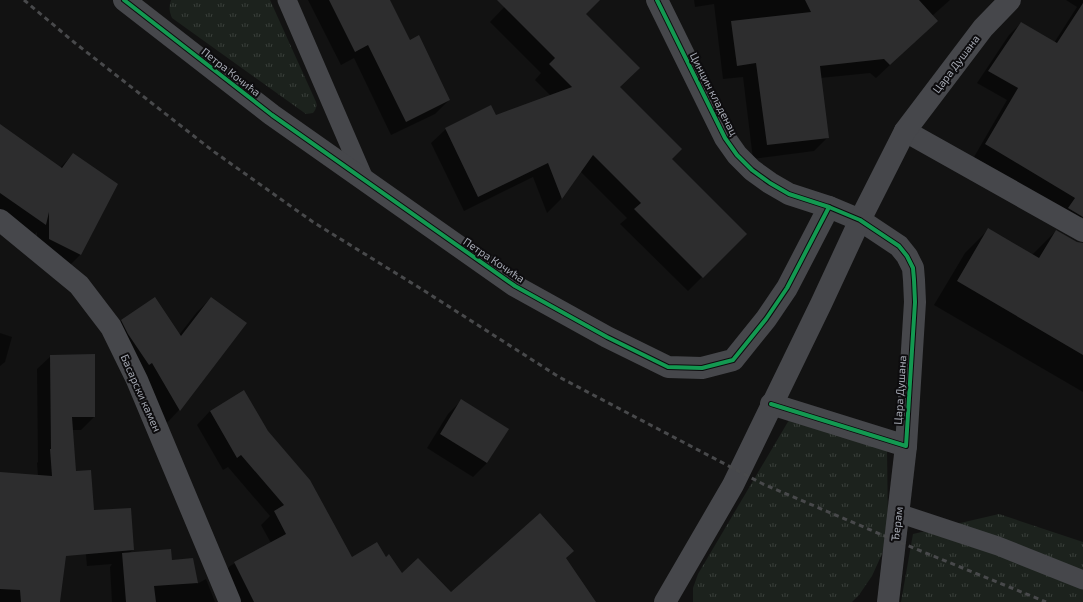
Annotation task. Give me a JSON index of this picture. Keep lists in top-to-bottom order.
{
  "streets": {
    "street": [
      "Цара Душана",
      "Петра Кочића",
      "Цинцин кладенац",
      "Басарски камен",
      "Ђерам"
    ]
  },
  "crossings": [
    ["Цара Душана", "Цинцин кладенац"],
    ["Цара Душана", "Ђерам"],
    ["Петра Кочића", "Цинцин кладенац"]
  ]
}
